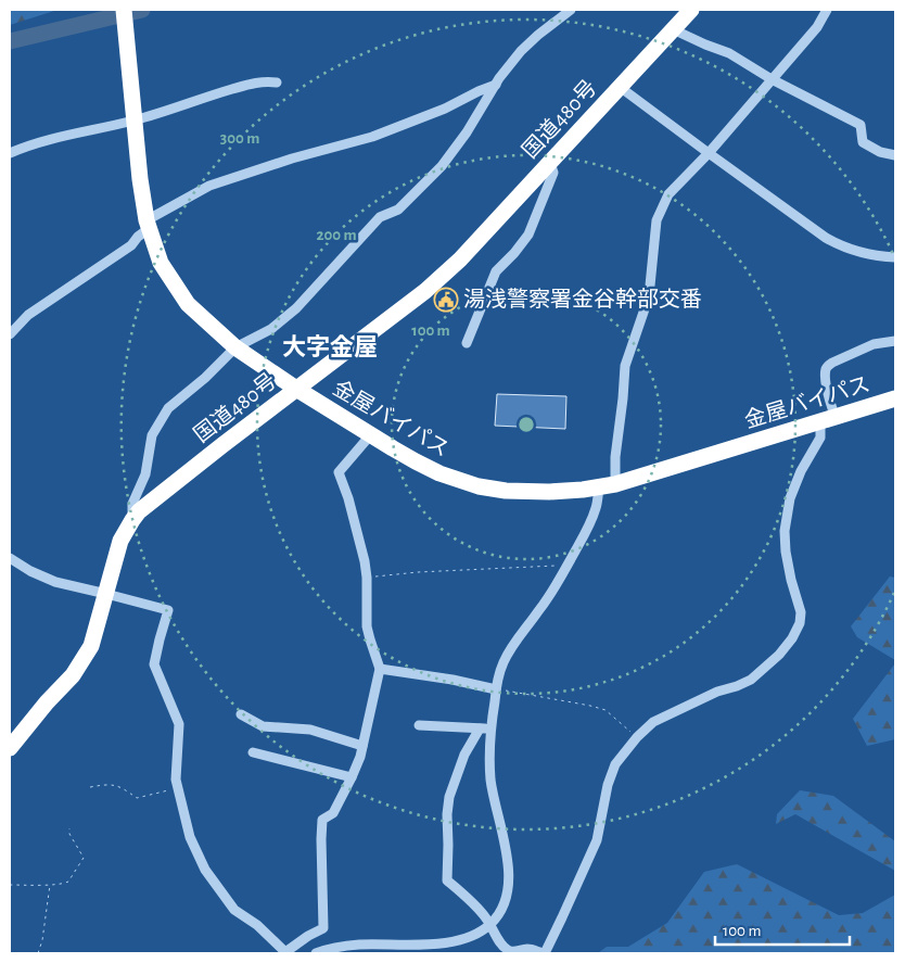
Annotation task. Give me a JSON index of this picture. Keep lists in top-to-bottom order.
{
  "streets": {
    "highway": ["国道480号", "金屋バイパス"]
  },
  "crossings": [
    ["国道480号", "金屋バイパス"]
  ],
  "districts": ["大字金屋"],
  "places": {
    "public building": ["湯浅警察署金谷幹部交番"]
  },
  "scale_bar": "100 m",
  "rings": ["300 m", "200 m", "100 m"]
}
